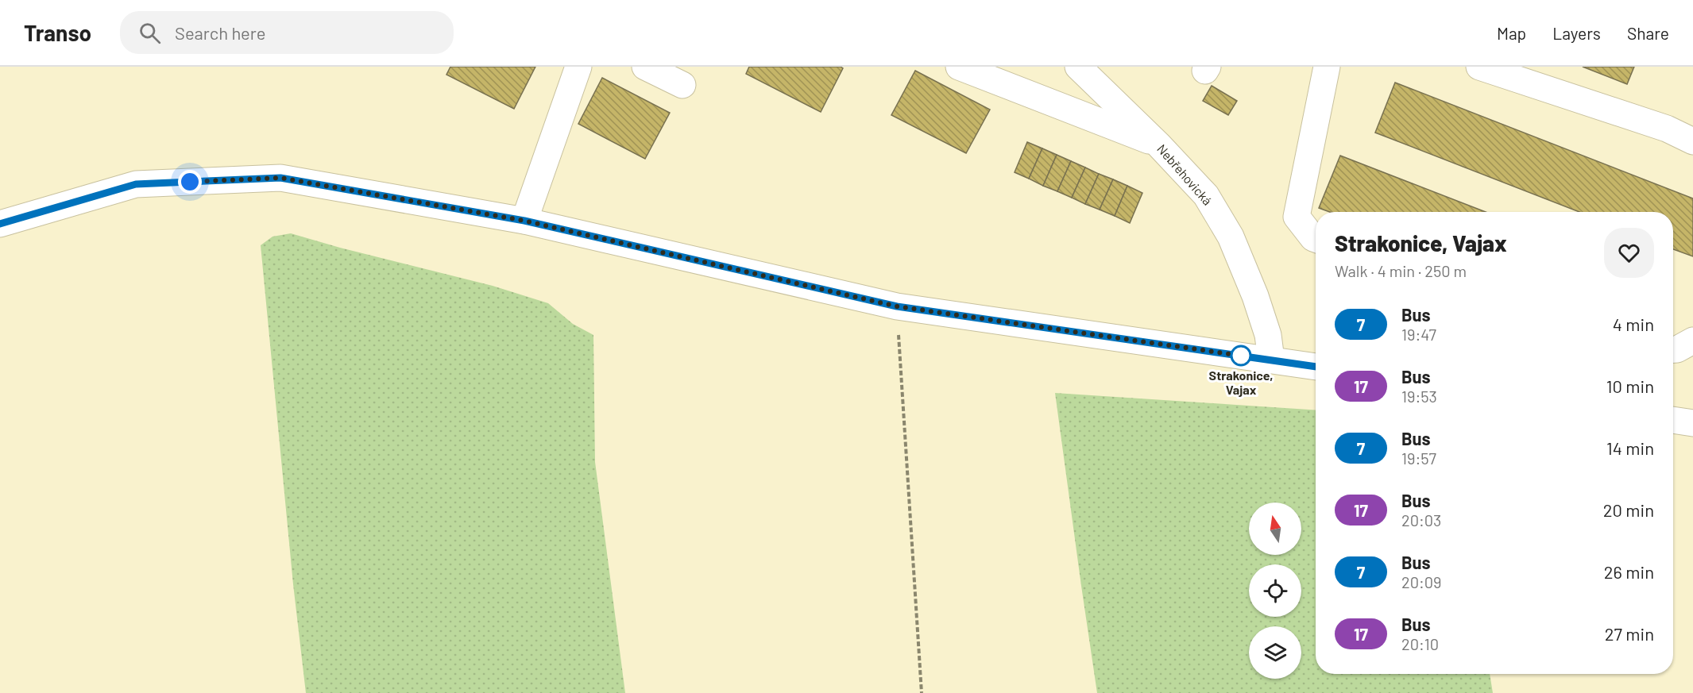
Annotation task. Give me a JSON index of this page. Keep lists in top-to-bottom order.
{
  "streets": {
    "street": ["Nebřehovická"]
  },
  "places": ["Strakonice, Vajax"],
  "lines": ["bus line 7"],
  "north": "top",
  "page": {
    "header": "Transo",
    "search": "Search here",
    "nav": ["Map", "Layers", "Share"],
    "heading": ["Strakonice, Vajax", "Walk · 4 min · 250 m"],
    "list": [
      {
        "mark": "7",
        "name": "Bus",
        "note": "19:47",
        "value": "4 min"
      },
      {
        "mark": "17",
        "name": "Bus",
        "note": "19:53",
        "value": "10 min"
      },
      {
        "mark": "7",
        "name": "Bus",
        "note": "19:57",
        "value": "14 min"
      },
      {
        "mark": "17",
        "name": "Bus",
        "note": "20:03",
        "value": "20 min"
      },
      {
        "mark": "7",
        "name": "Bus",
        "note": "20:09",
        "value": "26 min"
      },
      {
        "mark": "17",
        "name": "Bus",
        "note": "20:10",
        "value": "27 min"
      }
    ]
  }
}
